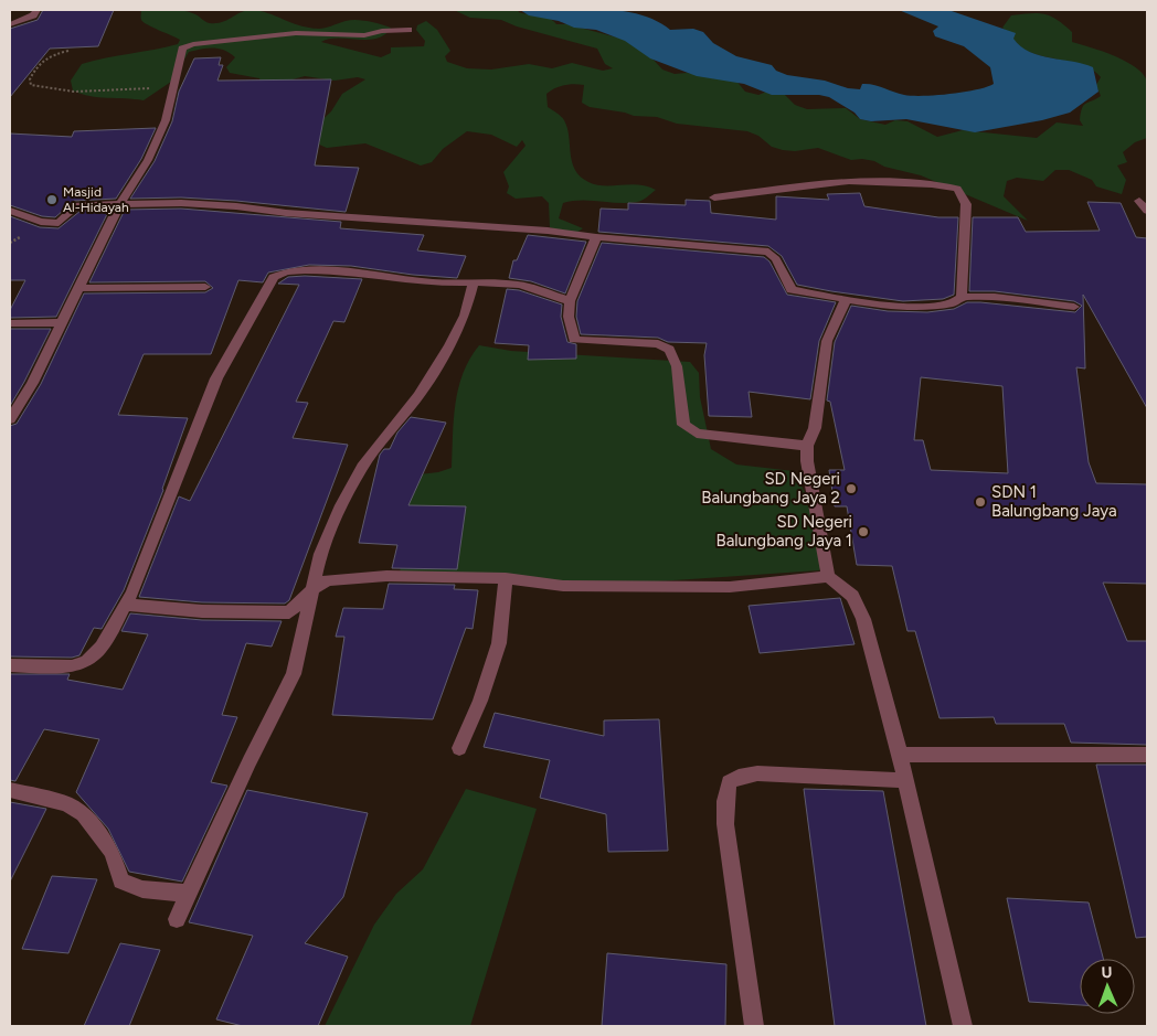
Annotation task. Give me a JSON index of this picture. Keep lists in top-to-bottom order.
{
  "places": [
    "Masjid Al-Hidayah",
    "SD Negeri Balungbang Jaya 2",
    "SDN 1 Balungbang Jaya",
    "SD Negeri Balungbang Jaya 1"
  ],
  "north": "top"
}
